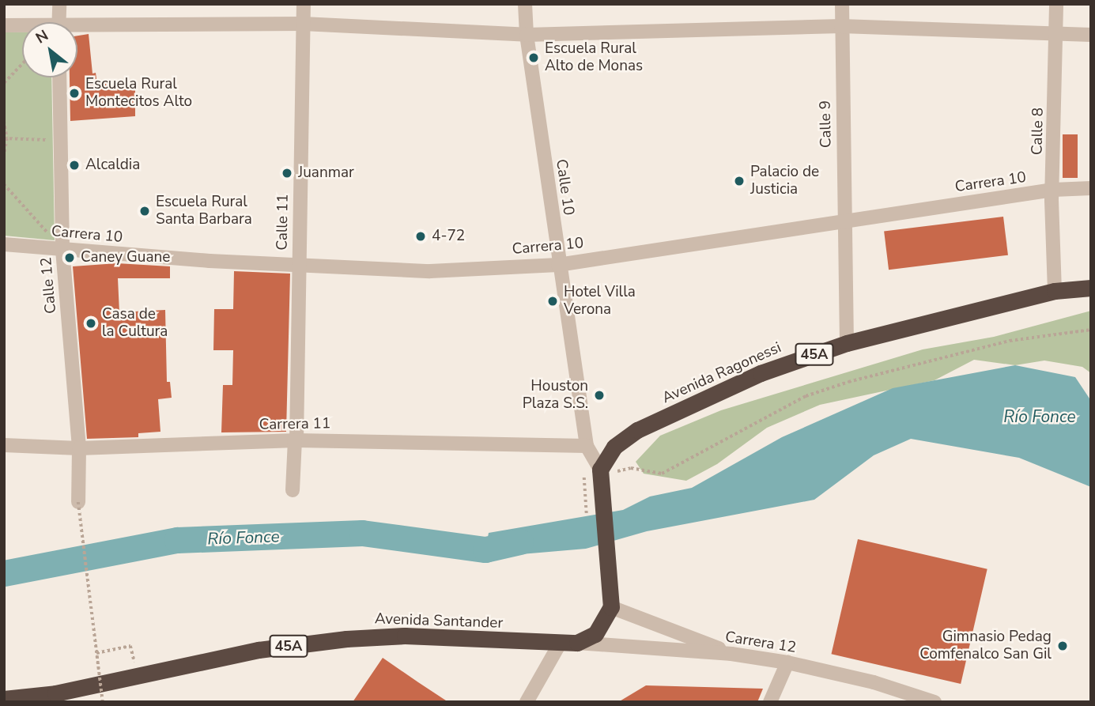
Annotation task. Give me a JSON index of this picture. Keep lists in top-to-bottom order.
{
  "streets": {
    "highway": ["45A", "Avenida Ragonessi", "Avenida Santander"],
    "street": [
      "Calle 9",
      "Calle 8",
      "Carrera 10",
      "Calle 10",
      "Calle 11",
      "Calle 12",
      "Carrera 11",
      "Carrera 12"
    ]
  },
  "crossings": [
    ["Calle 9", "Carrera 10"],
    ["Calle 9", "Avenida Ragonessi"],
    ["Calle 8", "Carrera 10"],
    ["Calle 8", "Avenida Ragonessi"],
    ["Carrera 10", "Calle 10"],
    ["Carrera 10", "Calle 11"],
    ["Carrera 10", "Calle 12"],
    ["Calle 10", "Avenida Ragonessi"],
    ["Calle 10", "Carrera 11"],
    ["Calle 11", "Carrera 11"],
    ["Calle 12", "Carrera 11"],
    ["Avenida Santander", "Carrera 12"]
  ],
  "water": ["Río Fonce"],
  "places": [
    "Escuela Rural Alto de Monas",
    "Escuela Rural Montecitos Alto",
    "Alcaldia",
    "Juanmar",
    "Palacio de Justicia",
    "Escuela Rural Santa Barbara",
    "4-72",
    "Caney Guane",
    "Hotel Villa Verona",
    "Casa de la Cultura",
    "Houston Plaza S.S.",
    "Gimnasio Pedag Comfenalco San Gil"
  ],
  "north": "top left"
}
